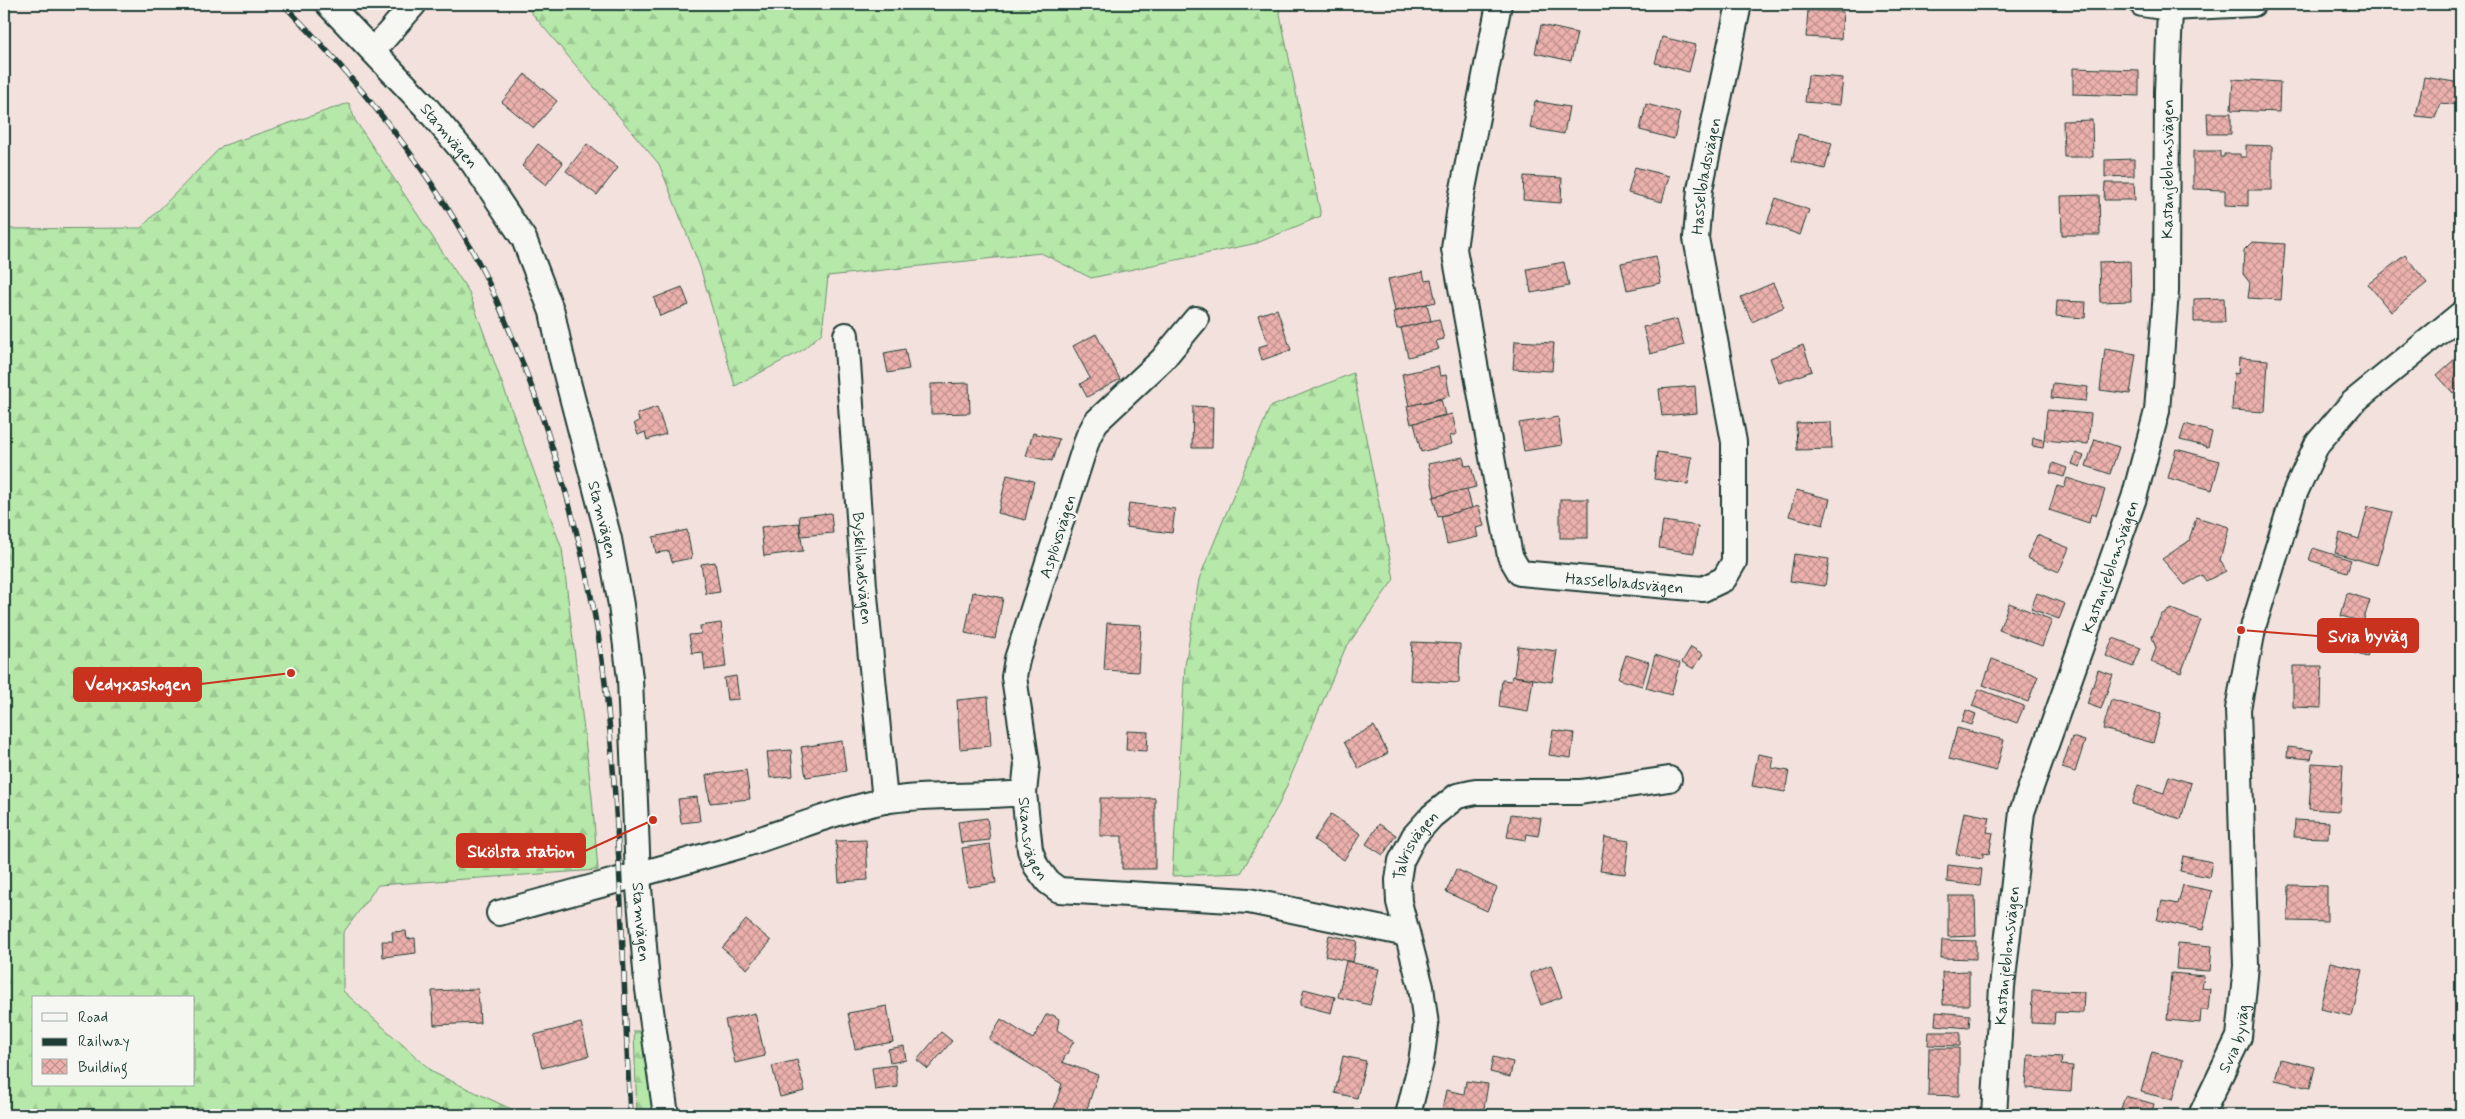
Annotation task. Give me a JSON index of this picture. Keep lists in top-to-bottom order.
{
  "streets": {
    "street": [
      "Stamvägen",
      "Kastanjeblomsvägen",
      "Hasselbladsvägen",
      "Asplövsvägen",
      "Byskillnadsvägen",
      "Skansvägen",
      "Tallrisvägen",
      "Svia byväg"
    ]
  },
  "crossings": [
    ["Stamvägen", "Skansvägen"],
    ["Asplövsvägen", "Skansvägen"],
    ["Byskillnadsvägen", "Skansvägen"],
    ["Skansvägen", "Tallrisvägen"]
  ],
  "places": ["Svia byväg", "Vedyxaskogen", "Skölsta station"],
  "legend": ["Road", "Railway", "Building"]
}
